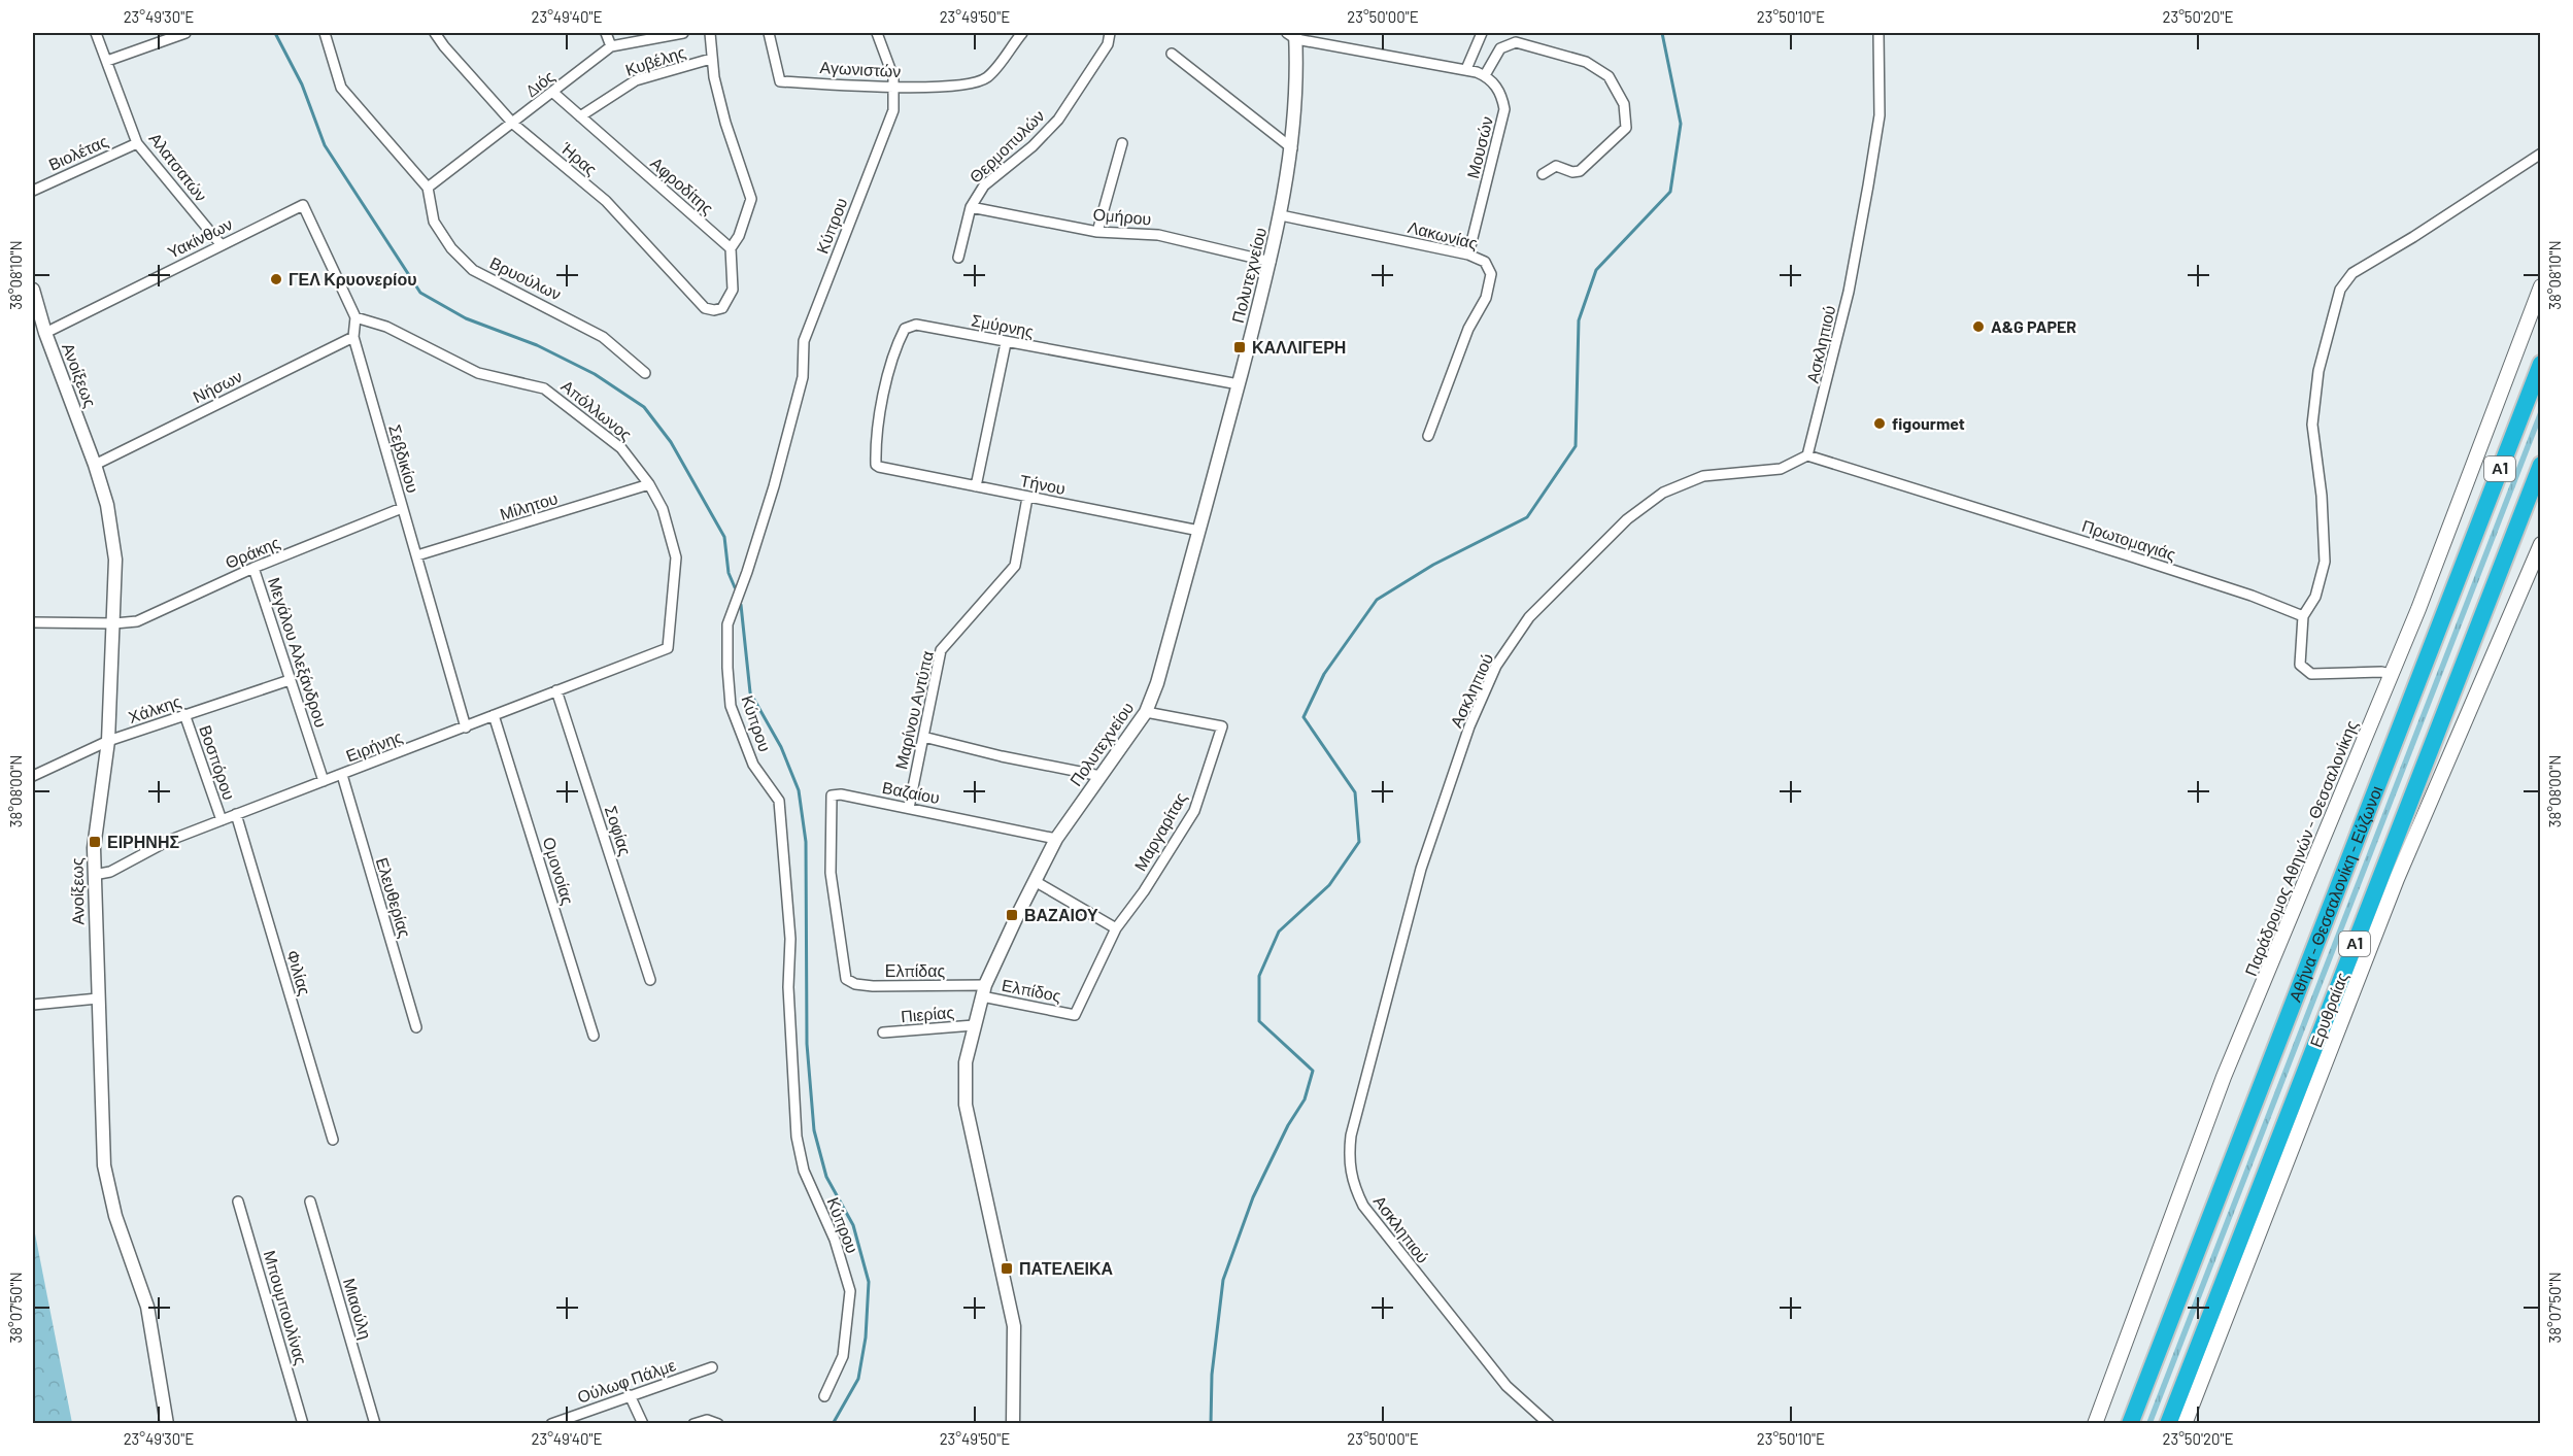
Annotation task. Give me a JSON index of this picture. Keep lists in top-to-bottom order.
{
  "streets": {
    "highway": ["Α1", "Αθήνα - Θεσσαλονίκη - Εύζωνοι"],
    "main road": ["Παράδρομος Αθηνών - Θεσσαλονίκης", "Ερυθραίας"],
    "street": [
      "Κυβέλης",
      "Αγωνιστών",
      "Διός",
      "Θερμοπυλών",
      "Μουσών",
      "Βιολέτας",
      "Ήρας",
      "Αλατσατών",
      "Αφροδίτης",
      "Ομήρου",
      "Κύπρου",
      "Λακωνίας",
      "Υακίνθων",
      "Πολυτεχνείου",
      "Βρυούλων",
      "Σμύρνης",
      "Ασκληπιού",
      "Ανοίξεως",
      "Νήσων",
      "Απόλλωνος",
      "Σεβδικίου",
      "Τήνου",
      "Μίλητου",
      "Πρωτομαγιάς",
      "Θράκης",
      "Μεγάλου Αλεξάνδρου",
      "Χάλκης",
      "Μαρίνου Αντύπα",
      "Ειρήνης",
      "Βοσπόρου",
      "Βαζαίου",
      "Σοφίας",
      "Μαργαρίτας",
      "Ομονοίας",
      "Ελευθερίας",
      "Ελπίδας",
      "Φιλίας",
      "Ελπίδος",
      "Πιερίας",
      "Μπουμπουλίνας",
      "Μιαούλη",
      "Ούλωφ Πάλμε"
    ]
  },
  "crossings": [
    ["Κυβέλης", "Αφροδίτης"],
    ["Αγωνιστών", "Κύπρου"],
    ["Διός", "Ήρας"],
    ["Διός", "Αφροδίτης"],
    ["Διός", "Βρυούλων"],
    ["Θερμοπυλών", "Ομήρου"],
    ["Μουσών", "Λακωνίας"],
    ["Βιολέτας", "Αλατσατών"],
    ["Ήρας", "Αφροδίτης"],
    ["Αλατσατών", "Υακίνθων"],
    ["Ομήρου", "Πολυτεχνείου"],
    ["Λακωνίας", "Πολυτεχνείου"],
    ["Υακίνθων", "Ανοίξεως"],
    ["Υακίνθων", "Απόλλωνος"],
    ["Υακίνθων", "Σεβδικίου"],
    ["Πολυτεχνείου", "Σμύρνης"],
    ["Πολυτεχνείου", "Τήνου"],
    ["Πολυτεχνείου", "Βαζαίου"],
    ["Πολυτεχνείου", "Μαργαρίτας"],
    ["Πολυτεχνείου", "Ελπίδας"],
    ["Πολυτεχνείου", "Ελπίδος"],
    ["Πολυτεχνείου", "Πιερίας"],
    ["Σμύρνης", "Τήνου"],
    ["Ασκληπιού", "Πρωτομαγιάς"],
    ["Ανοίξεως", "Νήσων"],
    ["Ανοίξεως", "Θράκης"],
    ["Ανοίξεως", "Χάλκης"],
    ["Ανοίξεως", "Ειρήνης"],
    ["Νήσων", "Σεβδικίου"],
    ["Απόλλωνος", "Σεβδικίου"],
    ["Απόλλωνος", "Μίλητου"],
    ["Απόλλωνος", "Ειρήνης"],
    ["Σεβδικίου", "Μίλητου"],
    ["Σεβδικίου", "Θράκης"],
    ["Σεβδικίου", "Ειρήνης"],
    ["Τήνου", "Μαρίνου Αντύπα"],
    ["Θράκης", "Μεγάλου Αλεξάνδρου"],
    ["Μεγάλου Αλεξάνδρου", "Χάλκης"],
    ["Μεγάλου Αλεξάνδρου", "Ειρήνης"],
    ["Χάλκης", "Βοσπόρου"],
    ["Μαρίνου Αντύπα", "Βαζαίου"],
    ["Ειρήνης", "Βοσπόρου"],
    ["Ειρήνης", "Σοφίας"],
    ["Ειρήνης", "Ομονοίας"],
    ["Ειρήνης", "Ελευθερίας"],
    ["Ειρήνης", "Φιλίας"],
    ["Βαζαίου", "Ελπίδας"],
    ["Μαργαρίτας", "Ελπίδος"],
    ["Ελπίδας", "Ελπίδος"]
  ],
  "places": {
    "other": ["ΓΕΛ Κρυονερίου", "A&G PAPER", "figourmet"],
    "transit": [
      "ΚΑΛΛΙΓΕΡΗ",
      "ΕΙΡΗΝΗΣ",
      "ΒΑΖΑΙΟΥ",
      "ΠΑΤΕΛΕΙΚΑ"
    ]
  },
  "coordinates": [
    "23°49'30\"E",
    "23°49'40\"E",
    "23°49'50\"E",
    "23°50'00\"E",
    "23°50'10\"E",
    "23°50'20\"E",
    "38°08'10\"N",
    "38°08'00\"N",
    "38°07'50\"N"
  ]
}
